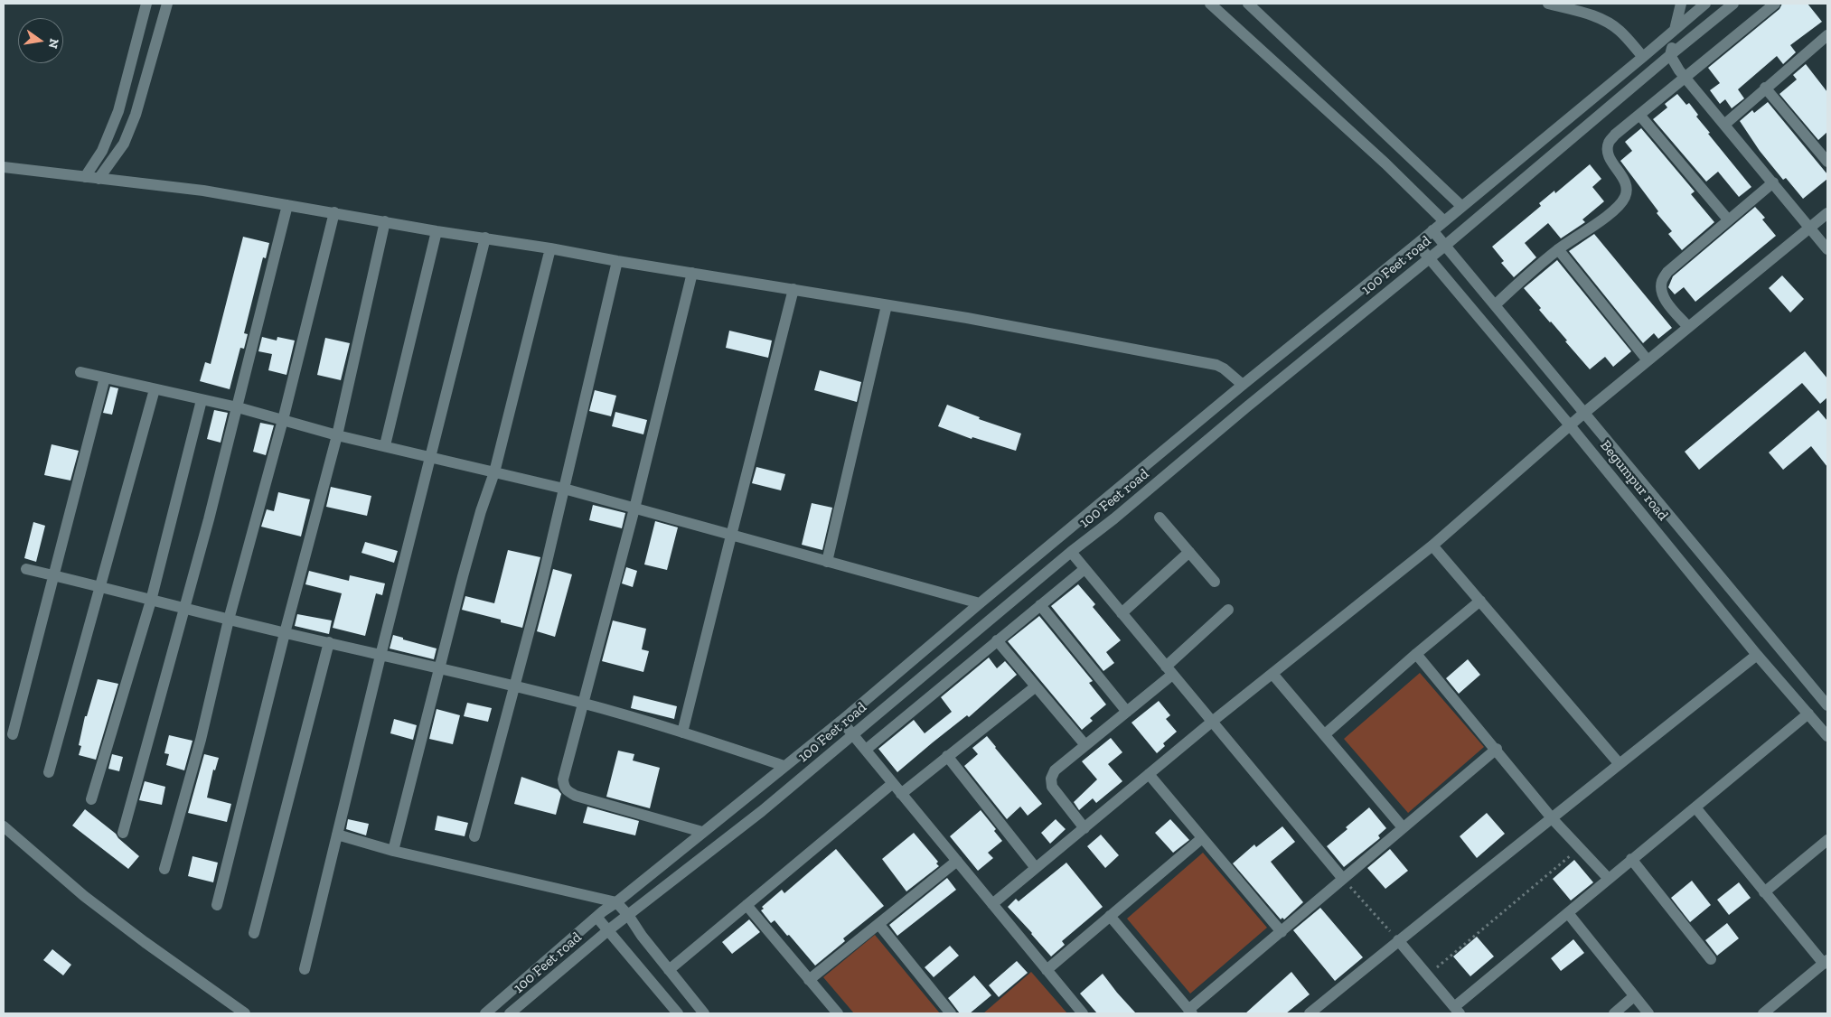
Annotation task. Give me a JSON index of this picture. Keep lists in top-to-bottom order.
{
  "streets": {
    "street": ["100 Feet road", "Begumpur road"]
  },
  "crossings": [
    ["100 Feet road", "Begumpur road"]
  ],
  "north": "right"
}
